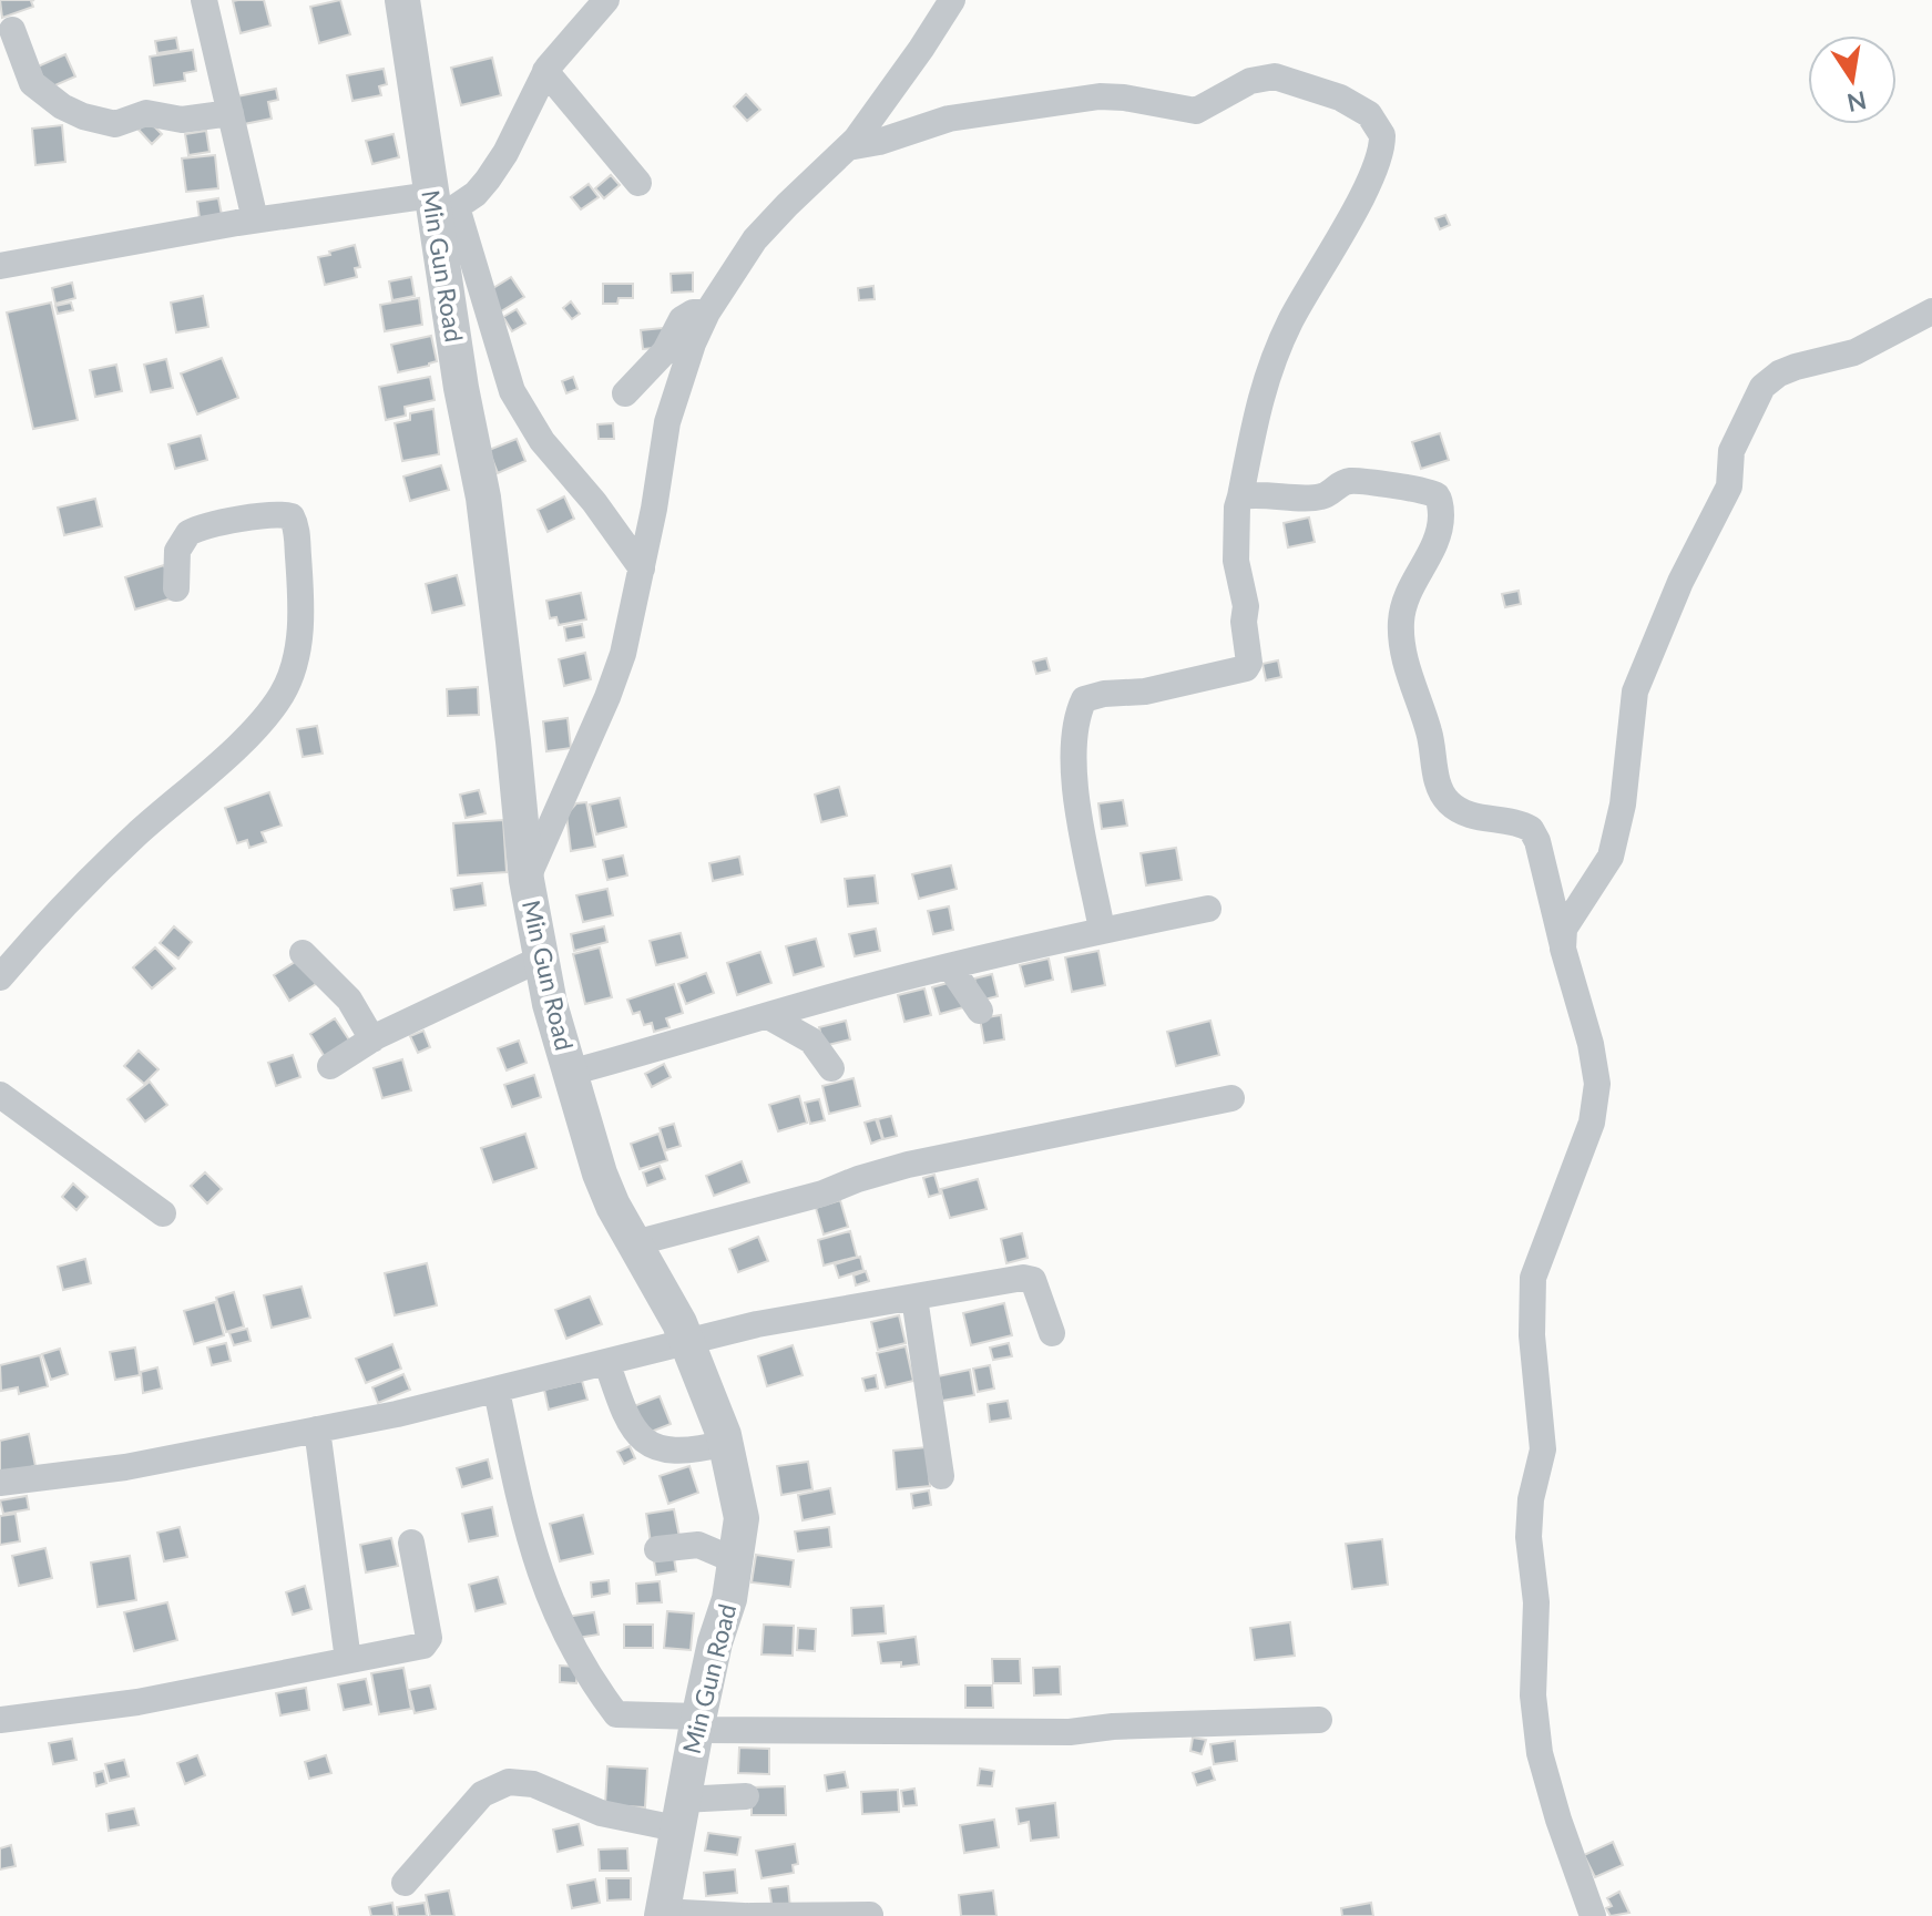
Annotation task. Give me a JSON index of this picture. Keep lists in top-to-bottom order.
{
  "streets": {
    "street": ["Min Gun Road"]
  },
  "north": "bottom"
}
